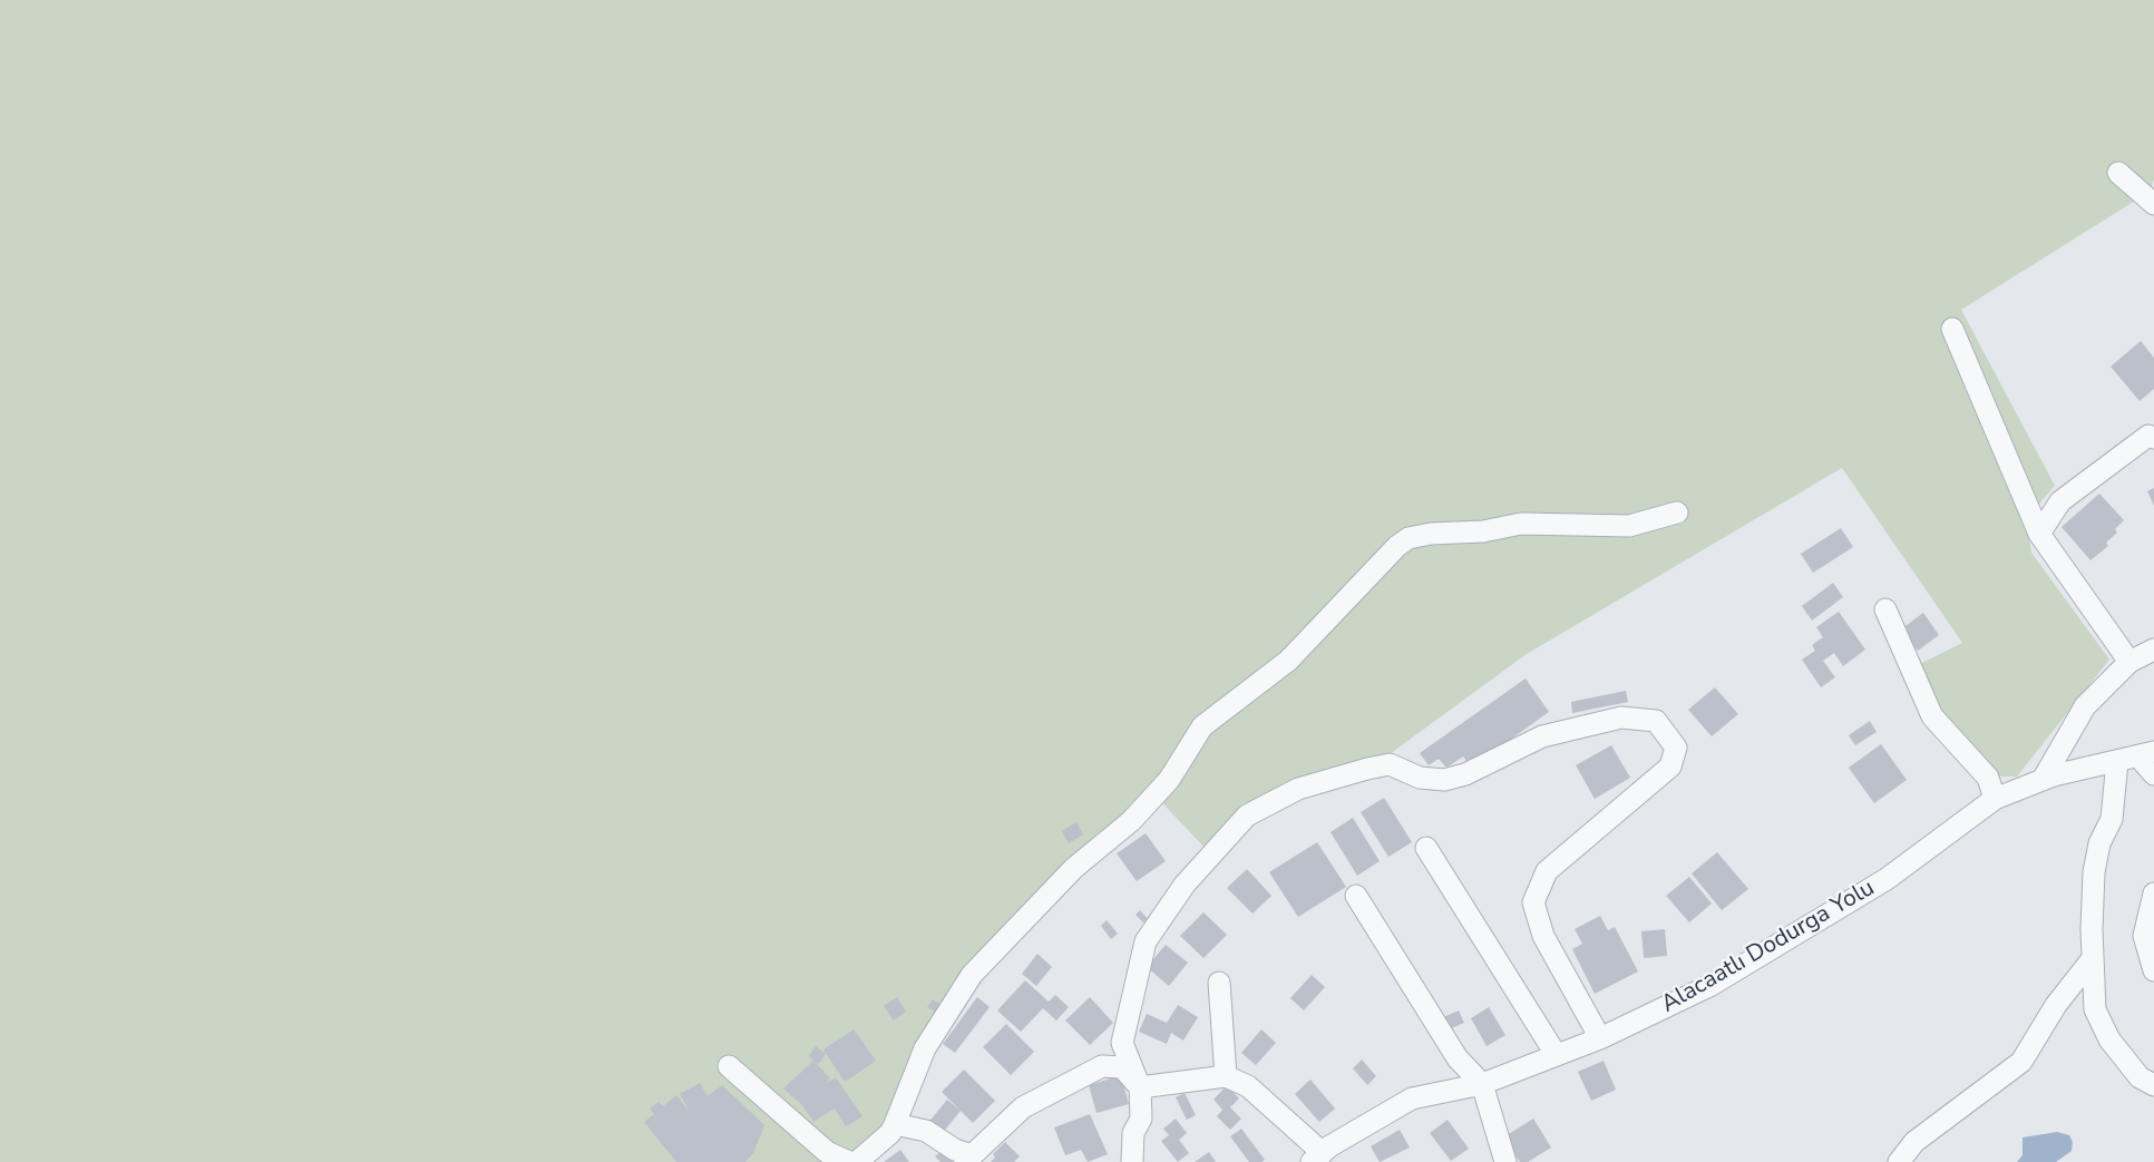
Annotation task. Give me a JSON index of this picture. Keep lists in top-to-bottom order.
{
  "streets": {
    "street": ["Alacaatlı Dodurga Yolu"]
  }
}
